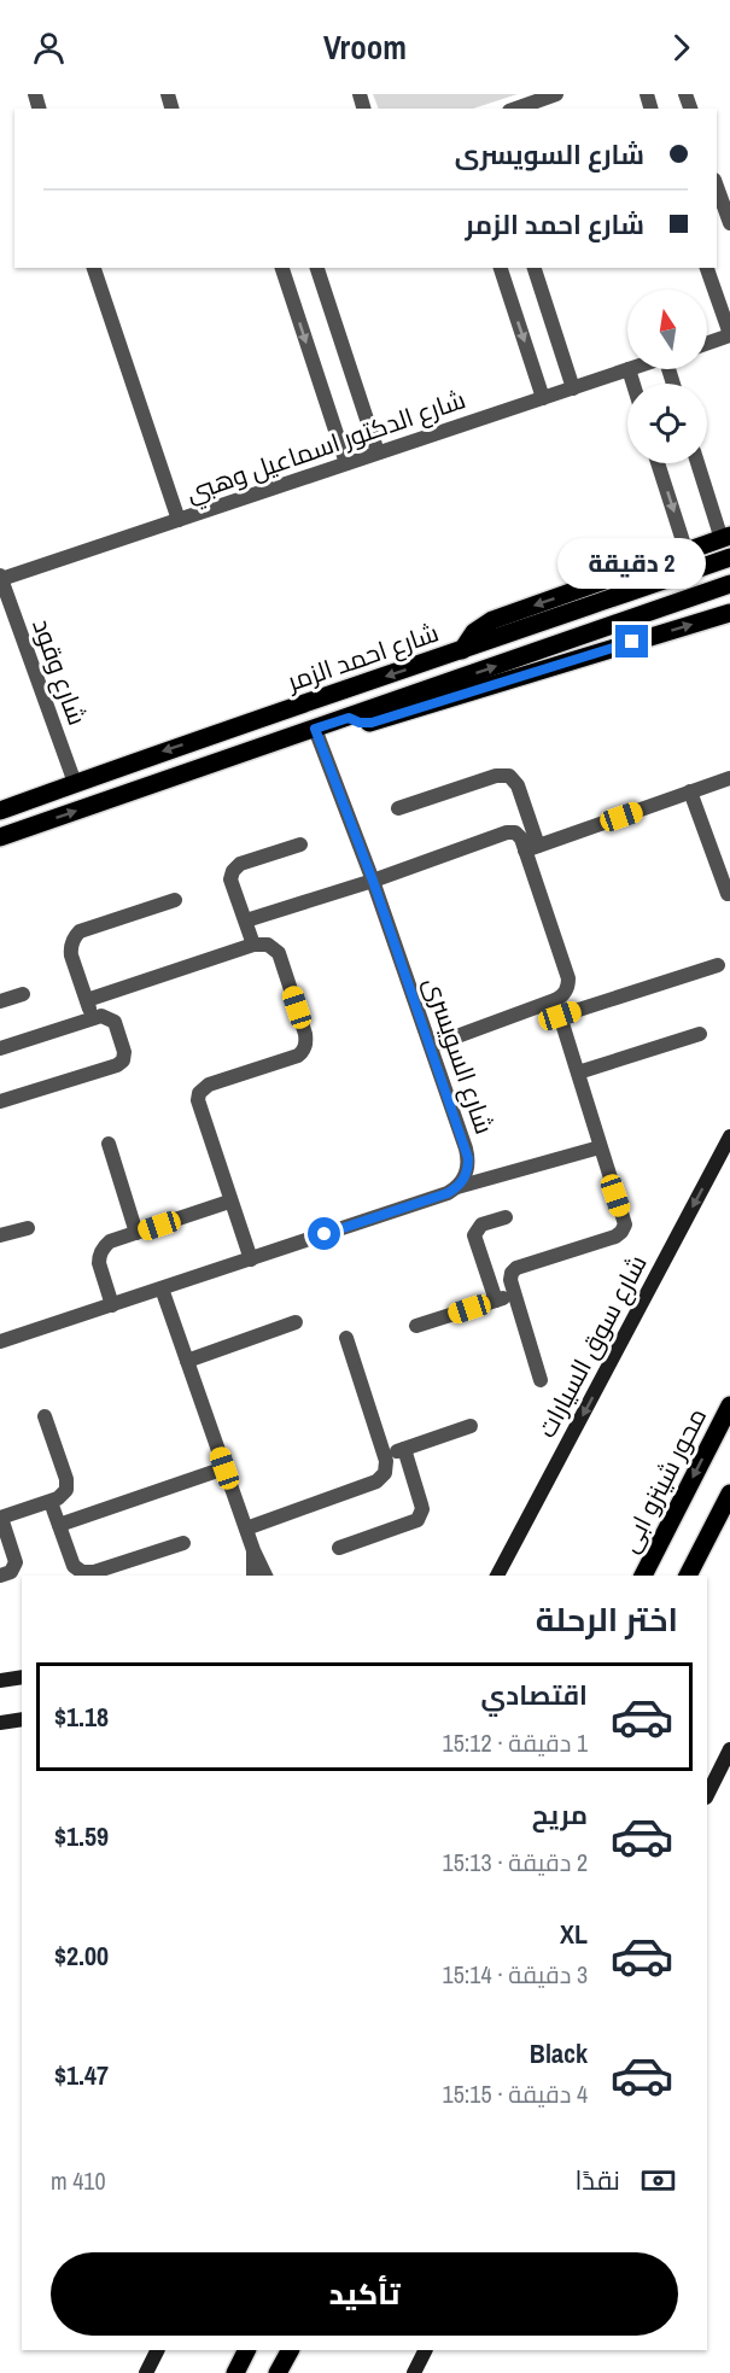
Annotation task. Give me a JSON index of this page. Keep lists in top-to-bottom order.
{
  "streets": {
    "main road": ["شارع احمد الزمر", "محور شينزو ابى"],
    "street": [
      "شارع الدكتور اسماعيل وهبي",
      "شارع وقود",
      "شارع السويسرى",
      "شارع سوق السيارات"
    ]
  },
  "crossings": [
    ["شارع الدكتور اسماعيل وهبي", "شارع وقود"],
    ["شارع احمد الزمر", "شارع وقود"],
    ["شارع احمد الزمر", "شارع السويسرى"]
  ],
  "one_way": ["شارع سوق السيارات"],
  "north": "top",
  "page": {
    "header": "Vroom",
    "banner": ["شارع السويسرى", "شارع احمد الزمر"],
    "bubble": "2 دقيقة",
    "heading": "اختر الرحلة",
    "list": [
      {
        "name": "اقتصادي",
        "note": "1 دقيقة · 15:12",
        "value": "$1.18"
      },
      {
        "name": "مريح",
        "note": "2 دقيقة · 15:13",
        "value": "$1.59"
      },
      {
        "name": "XL",
        "note": "3 دقيقة · 15:14",
        "value": "$2.00"
      },
      {
        "name": "Black",
        "note": "4 دقيقة · 15:15",
        "value": "$1.47"
      }
    ],
    "pay": ["نقدًا", "410 m"],
    "buttons": "تأكيد"
  }
}
